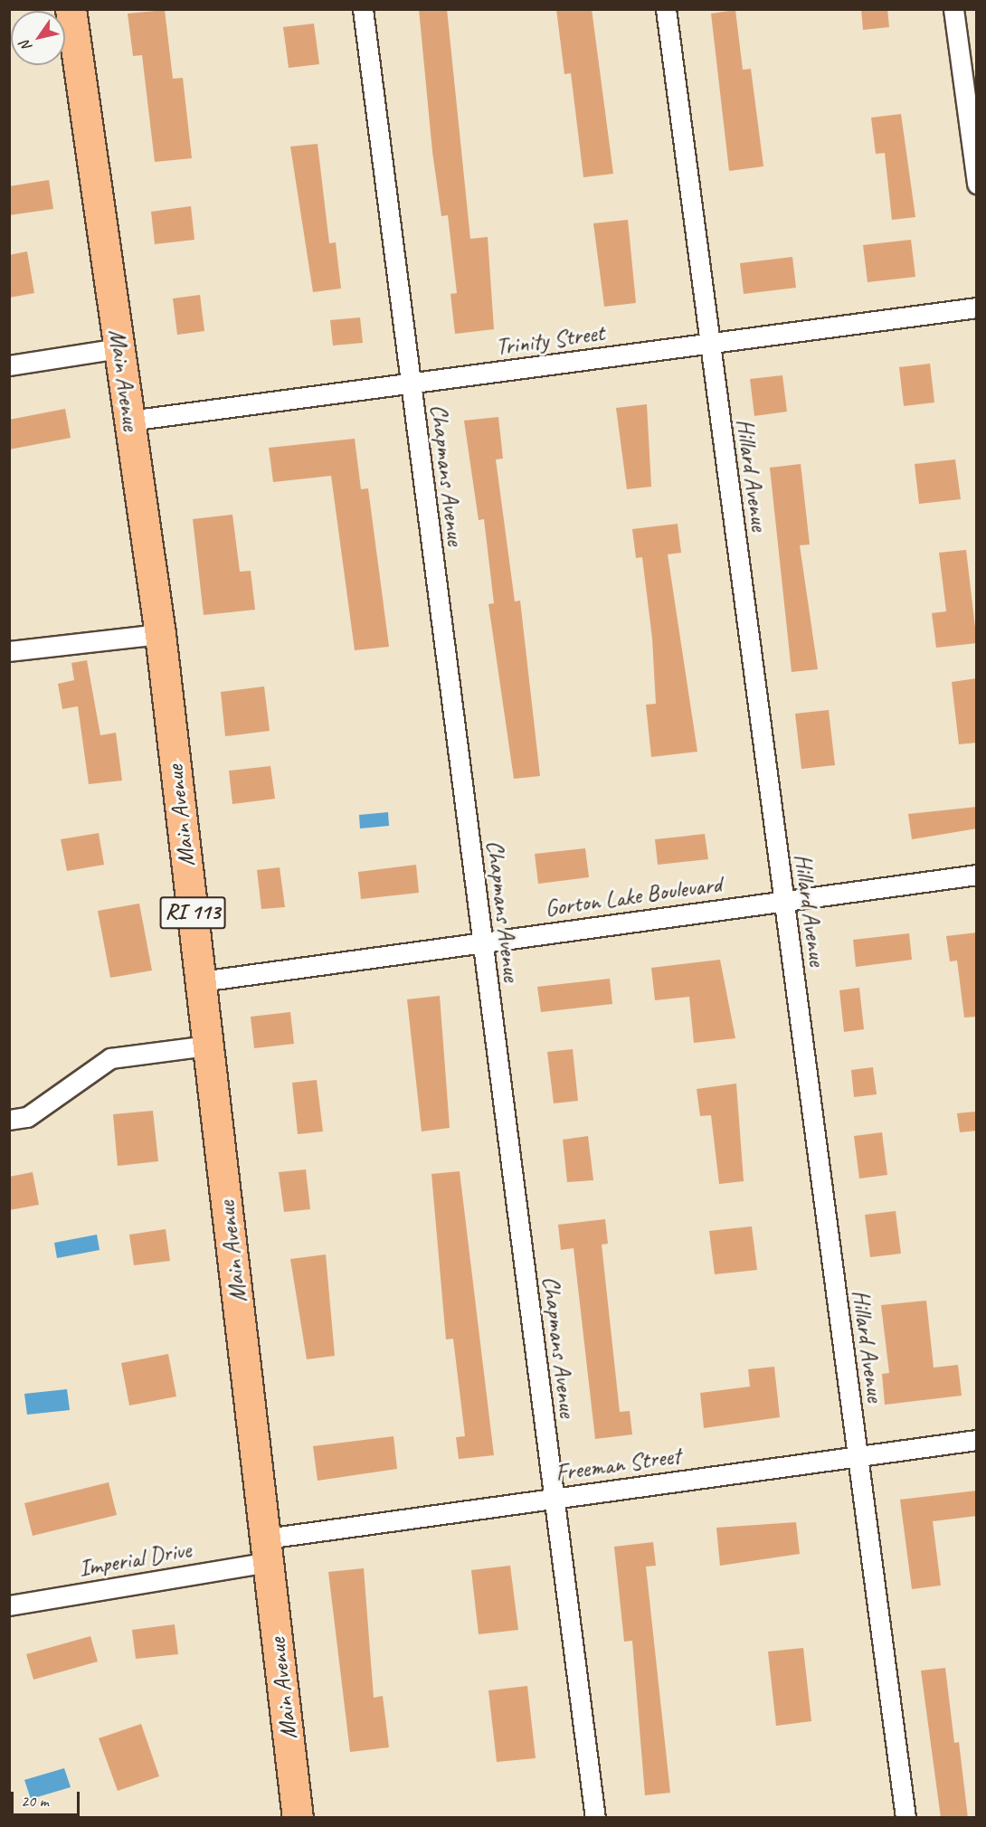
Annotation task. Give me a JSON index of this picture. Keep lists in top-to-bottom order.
{
  "streets": {
    "main road": ["Main Avenue", "RI 113"],
    "street": [
      "Trinity Street",
      "Chapmans Avenue",
      "Hillard Avenue",
      "Gorton Lake Boulevard",
      "Freeman Street",
      "Imperial Drive"
    ]
  },
  "crossings": [
    ["Trinity Street", "Main Avenue"],
    ["Trinity Street", "Chapmans Avenue"],
    ["Trinity Street", "Hillard Avenue"],
    ["Main Avenue", "Gorton Lake Boulevard"],
    ["Main Avenue", "Freeman Street"],
    ["Main Avenue", "Imperial Drive"],
    ["Chapmans Avenue", "Gorton Lake Boulevard"],
    ["Chapmans Avenue", "Freeman Street"],
    ["Hillard Avenue", "Gorton Lake Boulevard"],
    ["Hillard Avenue", "Freeman Street"],
    ["Freeman Street", "Imperial Drive"]
  ],
  "scale_bar": "20 m",
  "north": "bottom left"
}
